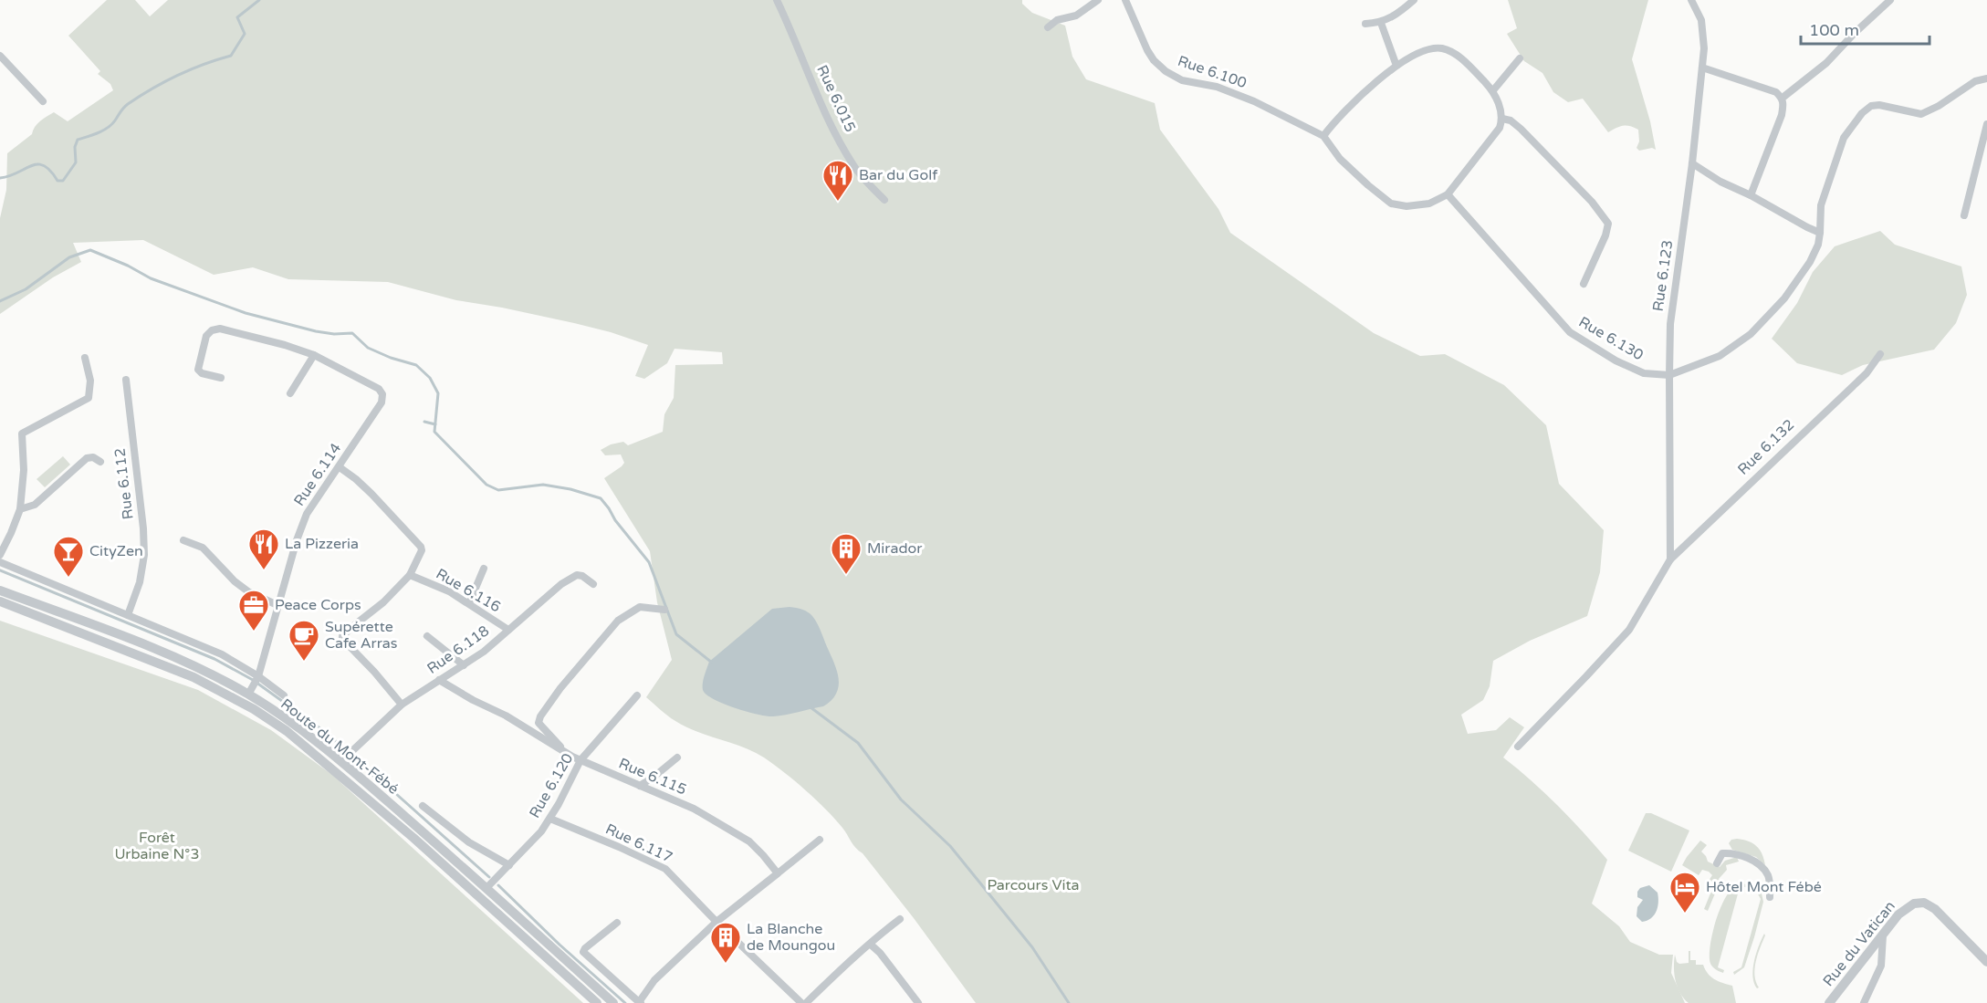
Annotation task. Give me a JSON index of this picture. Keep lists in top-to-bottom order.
{
  "streets": {
    "street": [
      "Rue 6.100",
      "Rue 6.015",
      "Rue 6.123",
      "Rue 6.130",
      "Rue 6.132",
      "Rue 6.114",
      "Rue 6.112",
      "Rue 6.116",
      "Rue 6.118",
      "Route du Mont-Fébé",
      "Rue 6.115",
      "Rue 6.120",
      "Rue 6.117",
      "Rue du Vatican"
    ]
  },
  "crossings": [
    ["Rue 6.100", "Rue 6.130"],
    ["Rue 6.123", "Rue 6.130"],
    ["Rue 6.123", "Rue 6.132"],
    ["Rue 6.114", "Route du Mont-Fébé"],
    ["Rue 6.116", "Rue 6.118"],
    ["Rue 6.118", "Route du Mont-Fébé"],
    ["Rue 6.118", "Rue 6.115"],
    ["Route du Mont-Fébé", "Rue 6.120"],
    ["Rue 6.115", "Rue 6.120"],
    ["Rue 6.120", "Rue 6.117"]
  ],
  "parks": ["Forêt Urbaine N°3", "Parcours Vita"],
  "places": {
    "restaurant": ["Bar du Golf", "La Pizzeria"],
    "building": ["Mirador", "La Blanche de Moungou"],
    "bar": ["CityZen"],
    "office": ["Peace Corps"],
    "cafe": ["Supérette Cafe Arras"],
    "hotel": ["Hôtel Mont Fébé"]
  },
  "scale_bar": "100 m"
}
